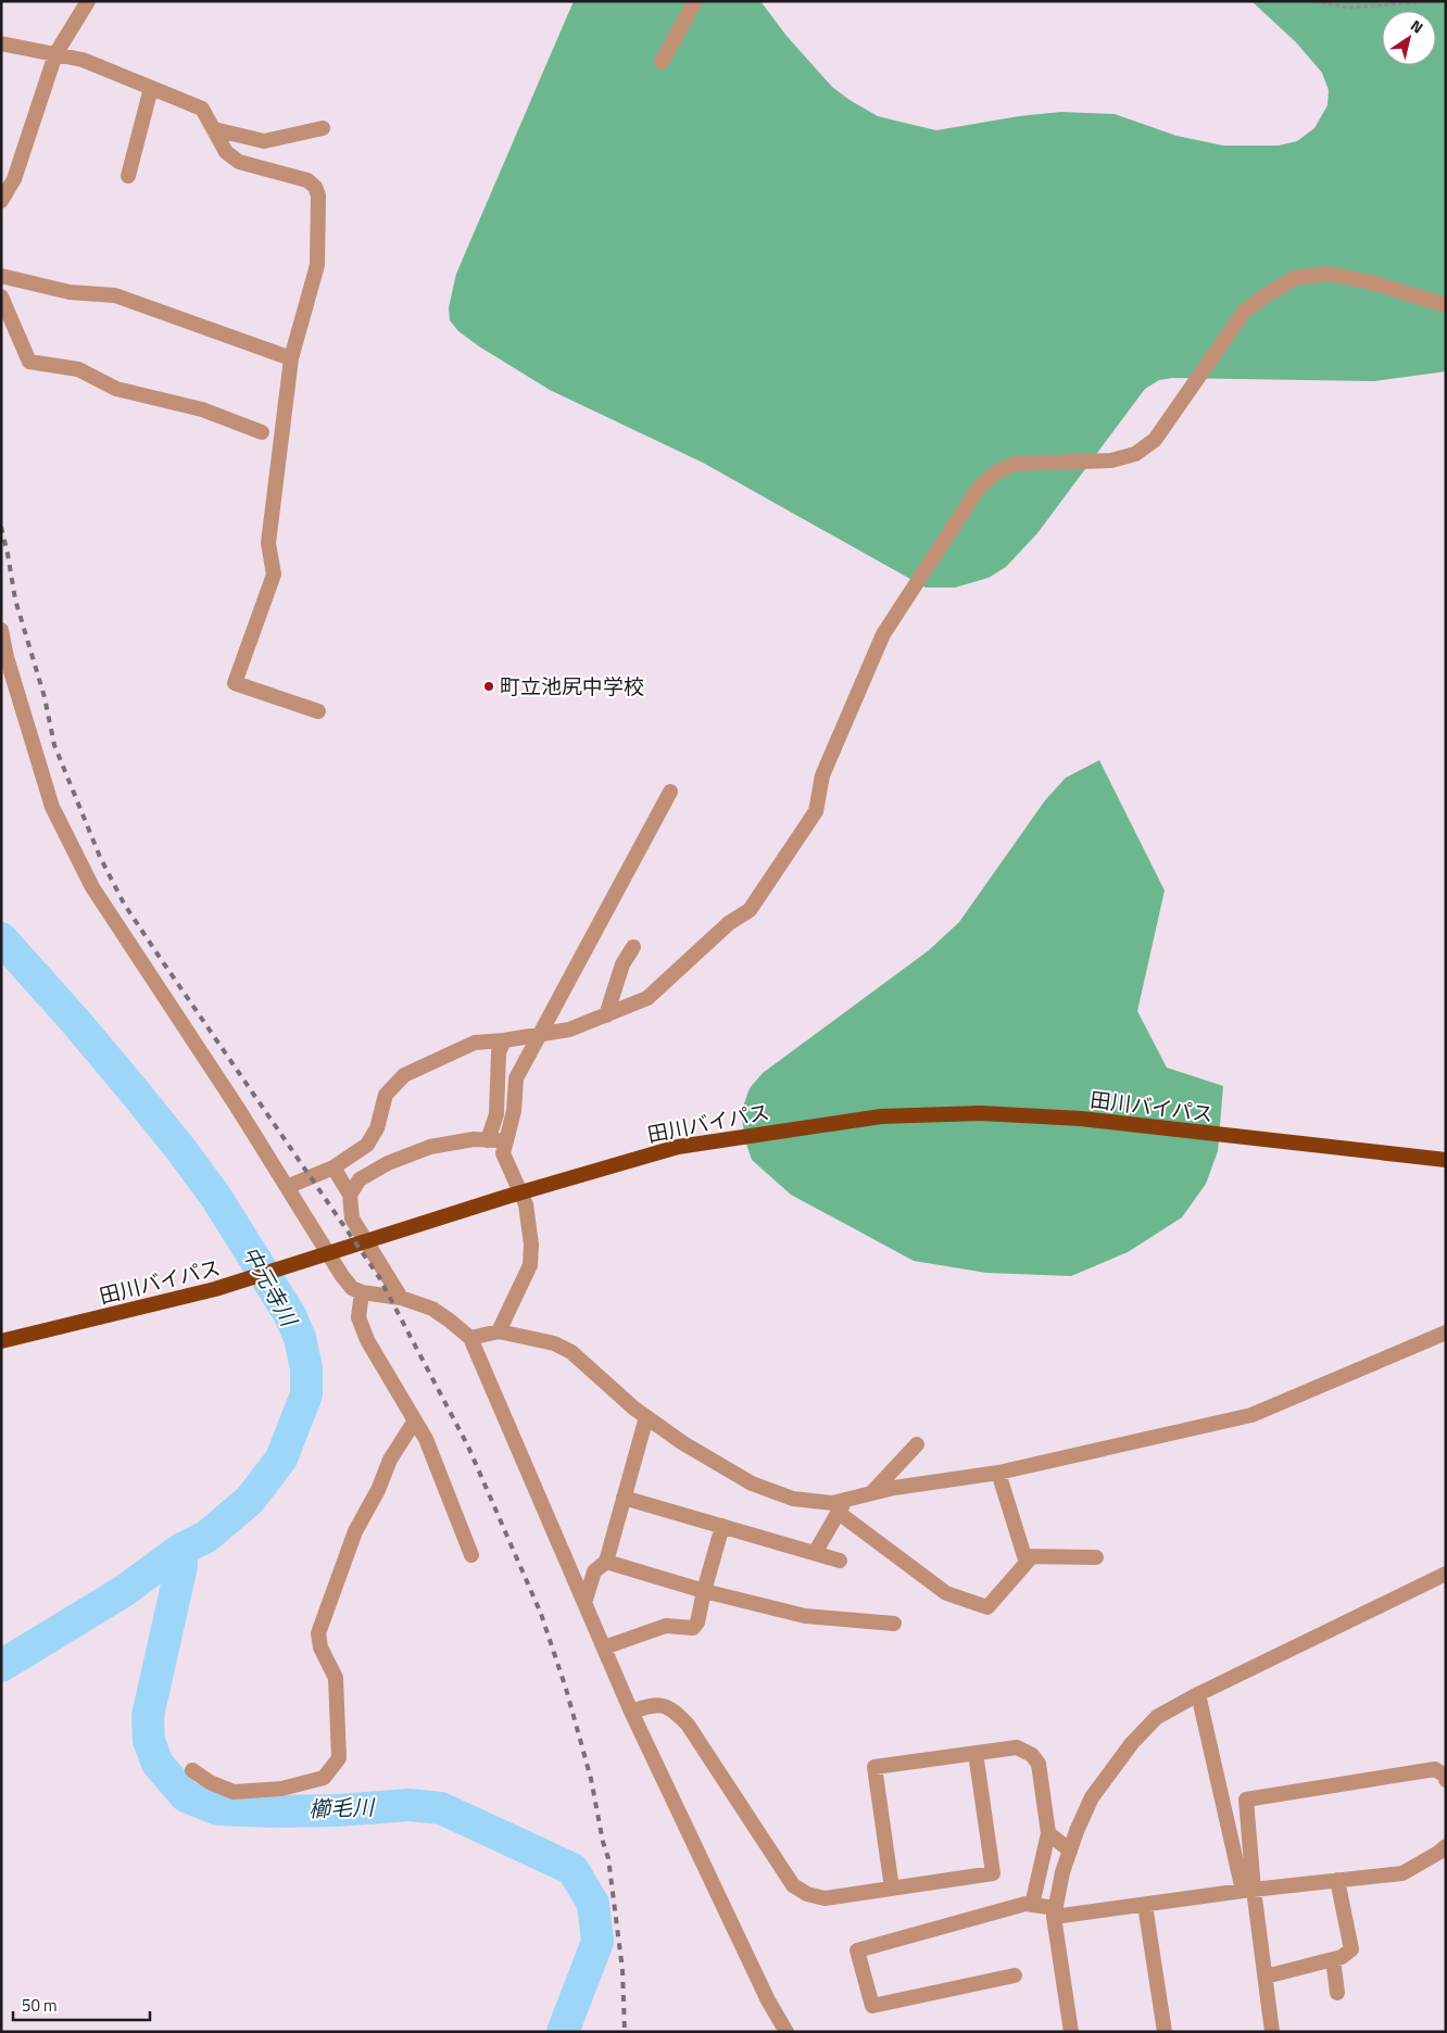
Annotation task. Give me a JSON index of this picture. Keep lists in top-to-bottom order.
{
  "streets": {
    "highway": ["田川バイパス"]
  },
  "water": ["中元寺川", "櫛毛川"],
  "places": ["町立池尻中学校"],
  "scale_bar": "50 m",
  "north": "top right"
}
